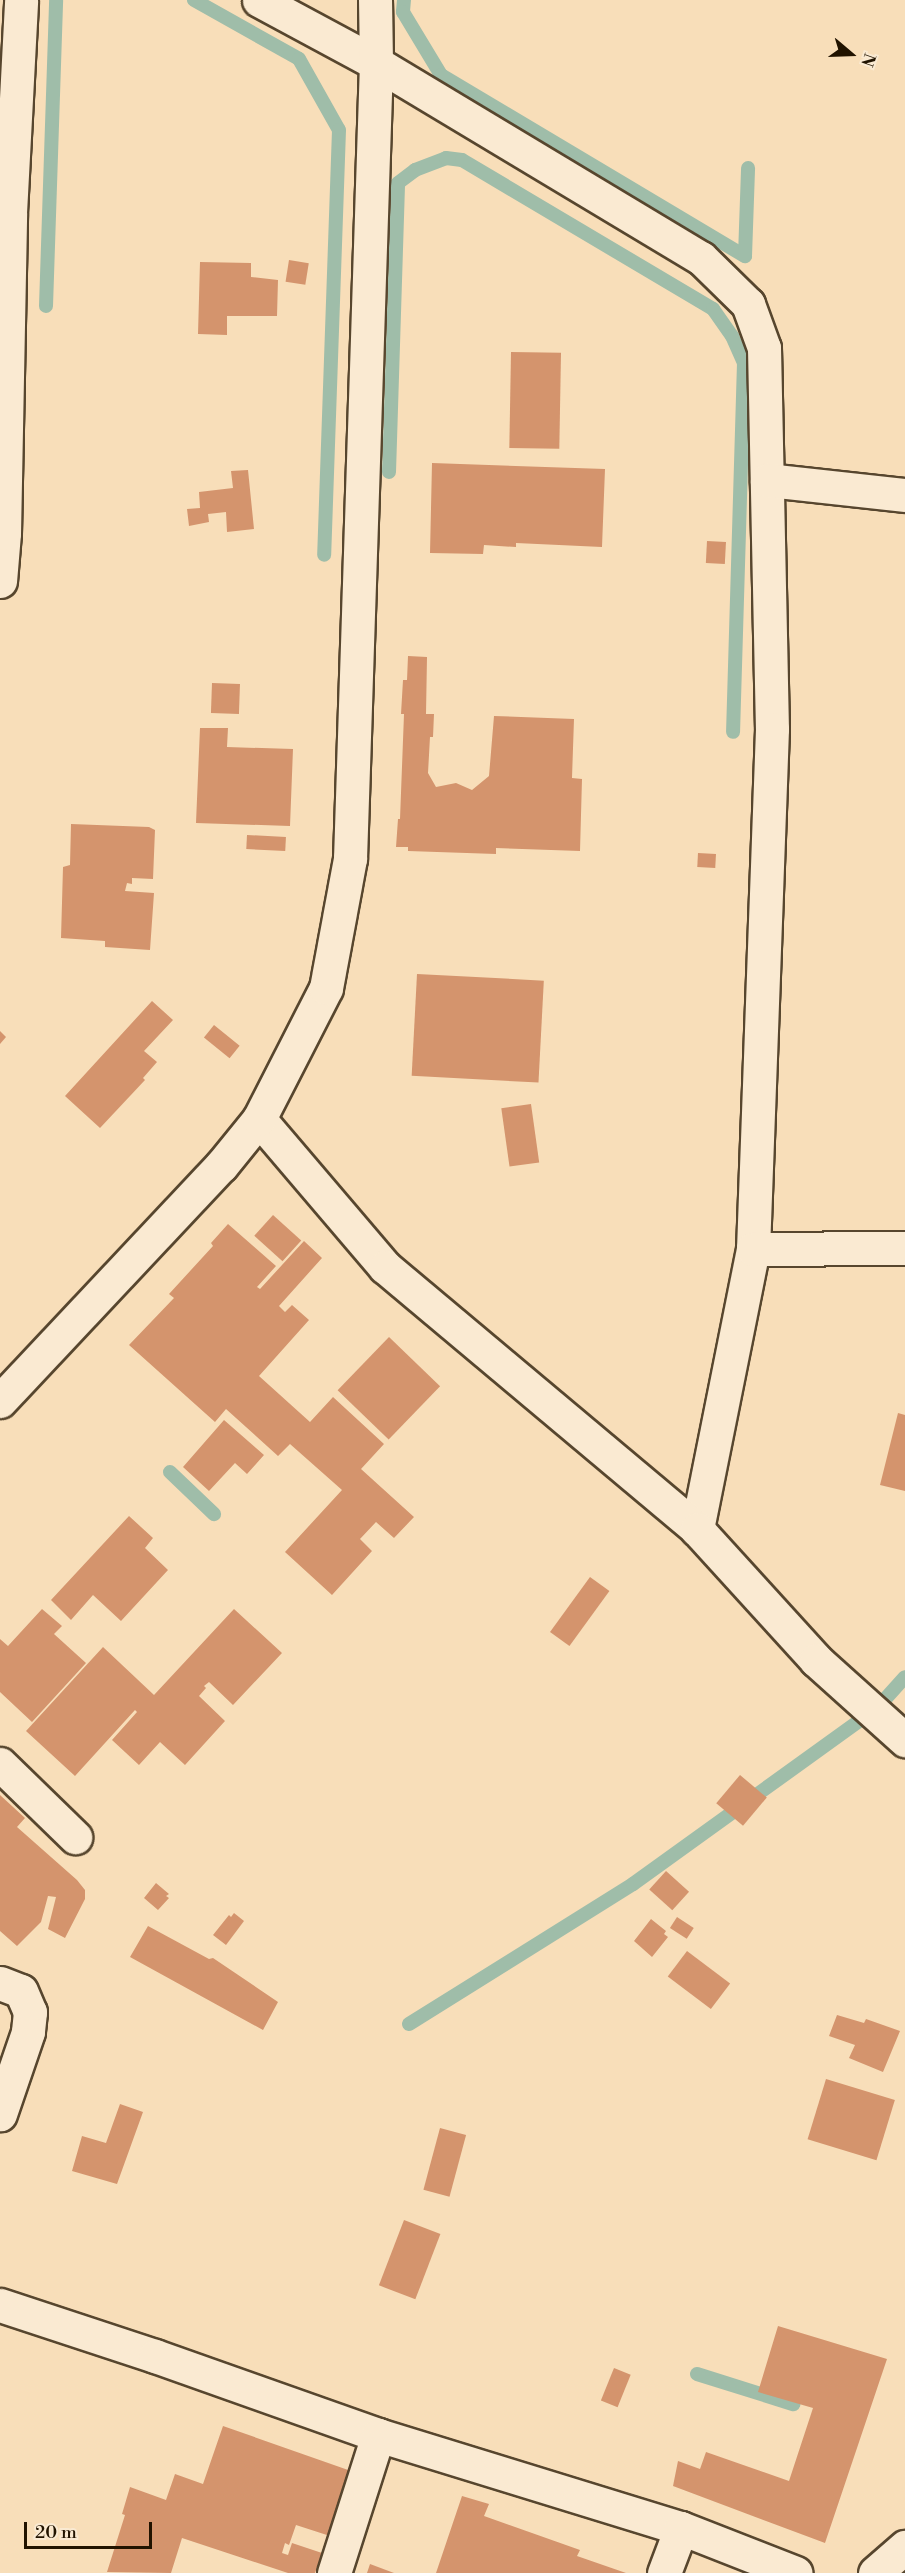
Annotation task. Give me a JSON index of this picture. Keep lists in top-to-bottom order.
{
  "scale_bar": "20 m",
  "north": "right"
}
